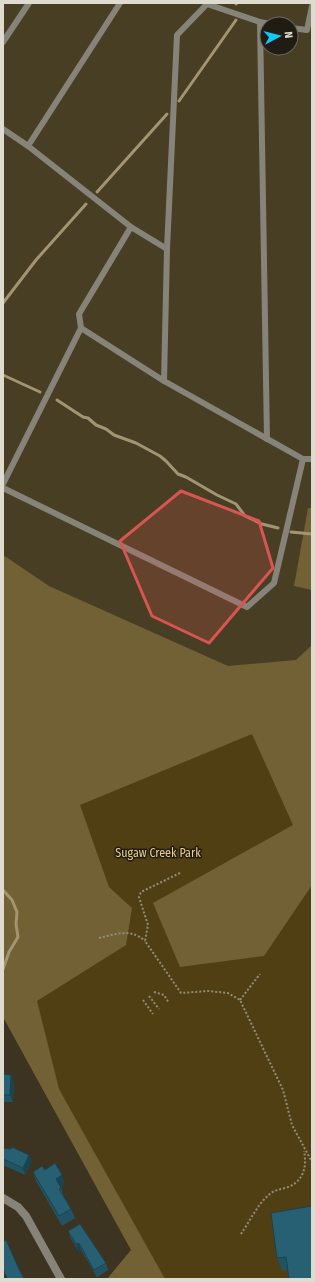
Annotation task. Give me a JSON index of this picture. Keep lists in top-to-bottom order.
{
  "parks": ["Sugaw Creek Park"],
  "north": "right"
}
